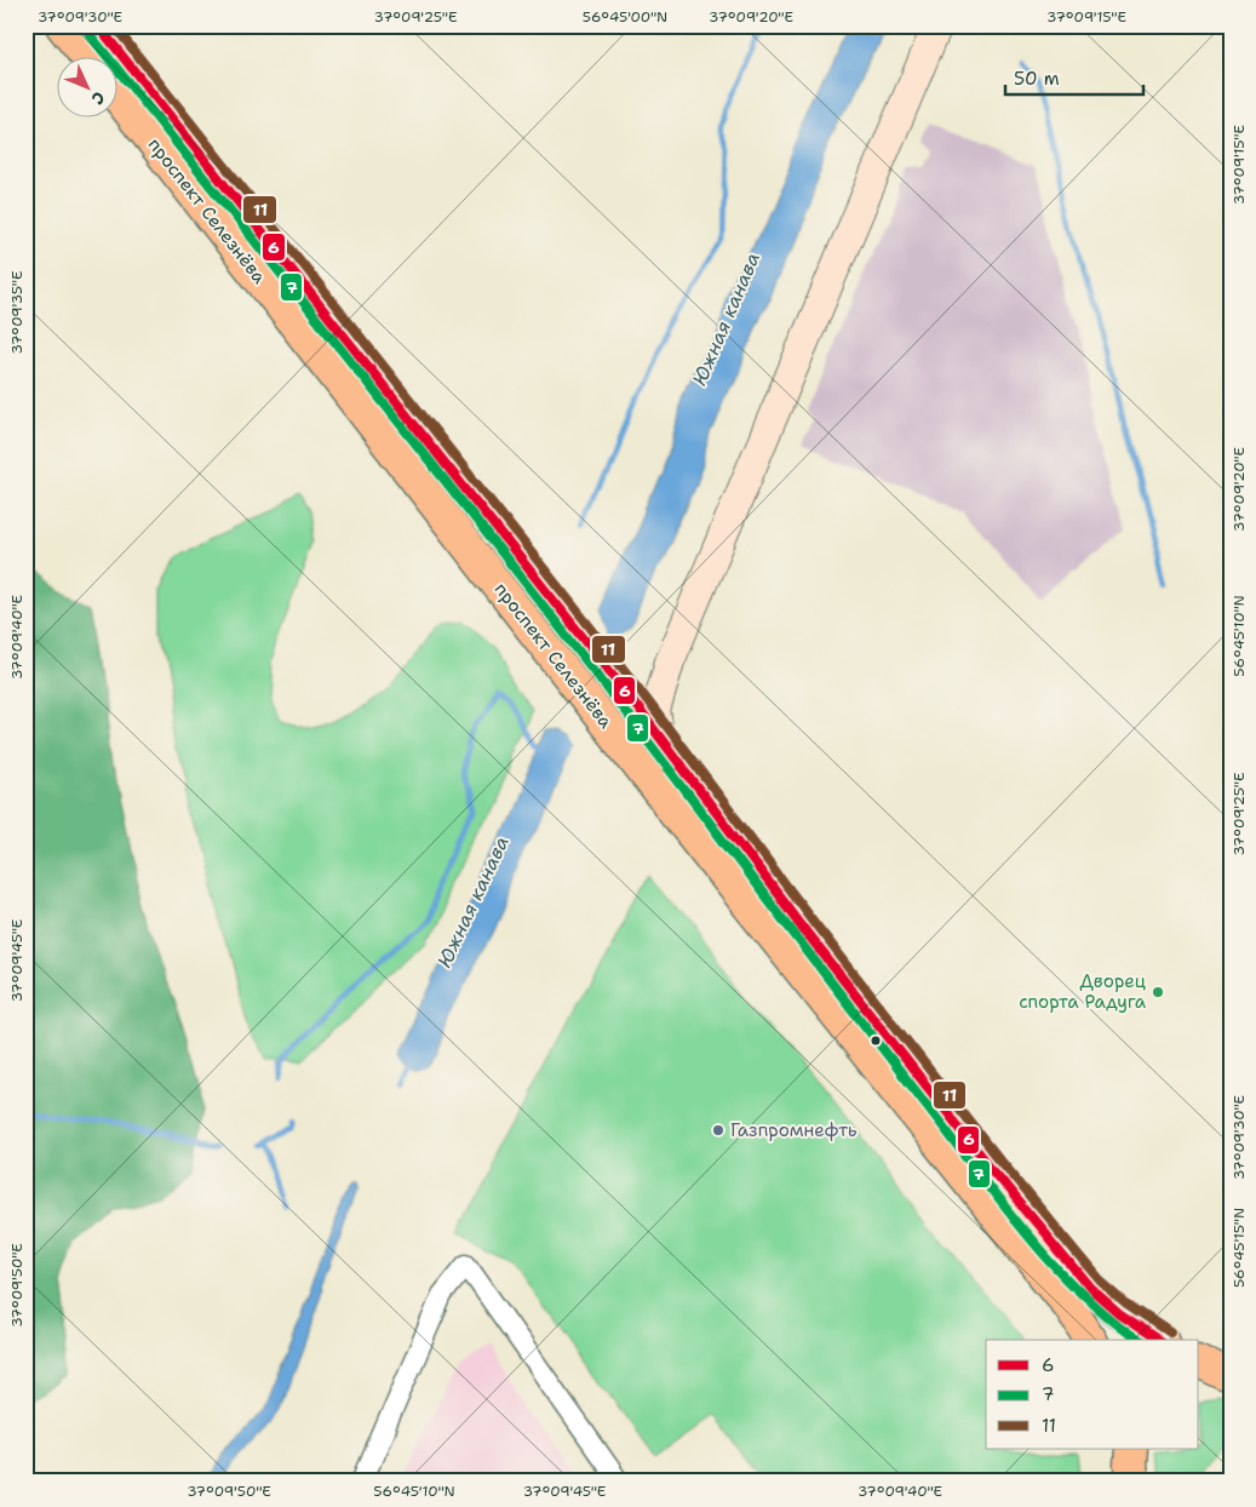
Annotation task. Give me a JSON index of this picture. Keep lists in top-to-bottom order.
{
  "streets": {
    "main road": ["проспект Селезнёва"]
  },
  "water": ["Южная канава"],
  "places": ["Дворец спорта Радуга", "Газпромнефть"],
  "lines": ["transit line 6", "transit line 11", "transit line 7"],
  "legend": ["6", "7", "11"],
  "scale_bar": "50 m",
  "north": "bottom right",
  "coordinates": [
    "37°09'30\"E",
    "37°09'25\"E",
    "56°45'00\"N",
    "37°09'20\"E",
    "37°09'15\"E",
    "37°09'35\"E",
    "56°45'10\"N",
    "37°09'40\"E",
    "37°09'45\"E",
    "56°45'15\"N",
    "37°09'50\"E"
  ]
}
